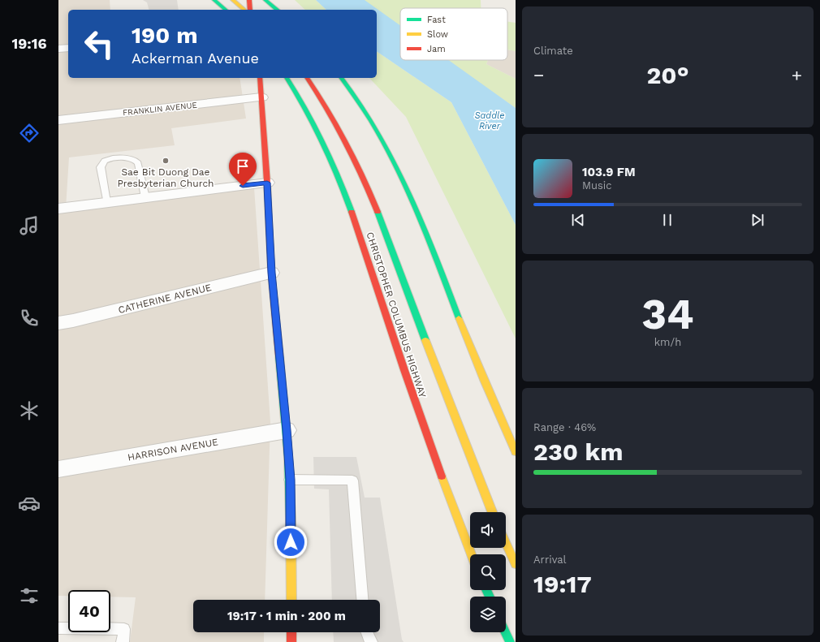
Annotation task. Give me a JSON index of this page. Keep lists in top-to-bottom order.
{
  "streets": {
    "main road": ["CHRISTOPHER COLUMBUS HIGHWAY"],
    "street": ["FRANKLIN AVENUE", "CATHERINE AVENUE", "HARRISON AVENUE"]
  },
  "water": ["Saddle River"],
  "places": ["Sae Bit Duong Dae Presbyterian Church"],
  "legend": ["Fast", "Slow", "Jam"],
  "page": {
    "tabs": "19:16",
    "tile": [
      "Climate",
      ["34", "km/h"],
      ["Range · 46%", "230 km"],
      ["Arrival", "19:17"]
    ],
    "turn": ["190 m", "Ackerman Avenue"],
    "heat": ["−", "20°", "+"],
    "song": ["103.9 FM", "Music"],
    "limit": "40",
    "trip": "19:17 · 1 min · 200 m"
  }
}
